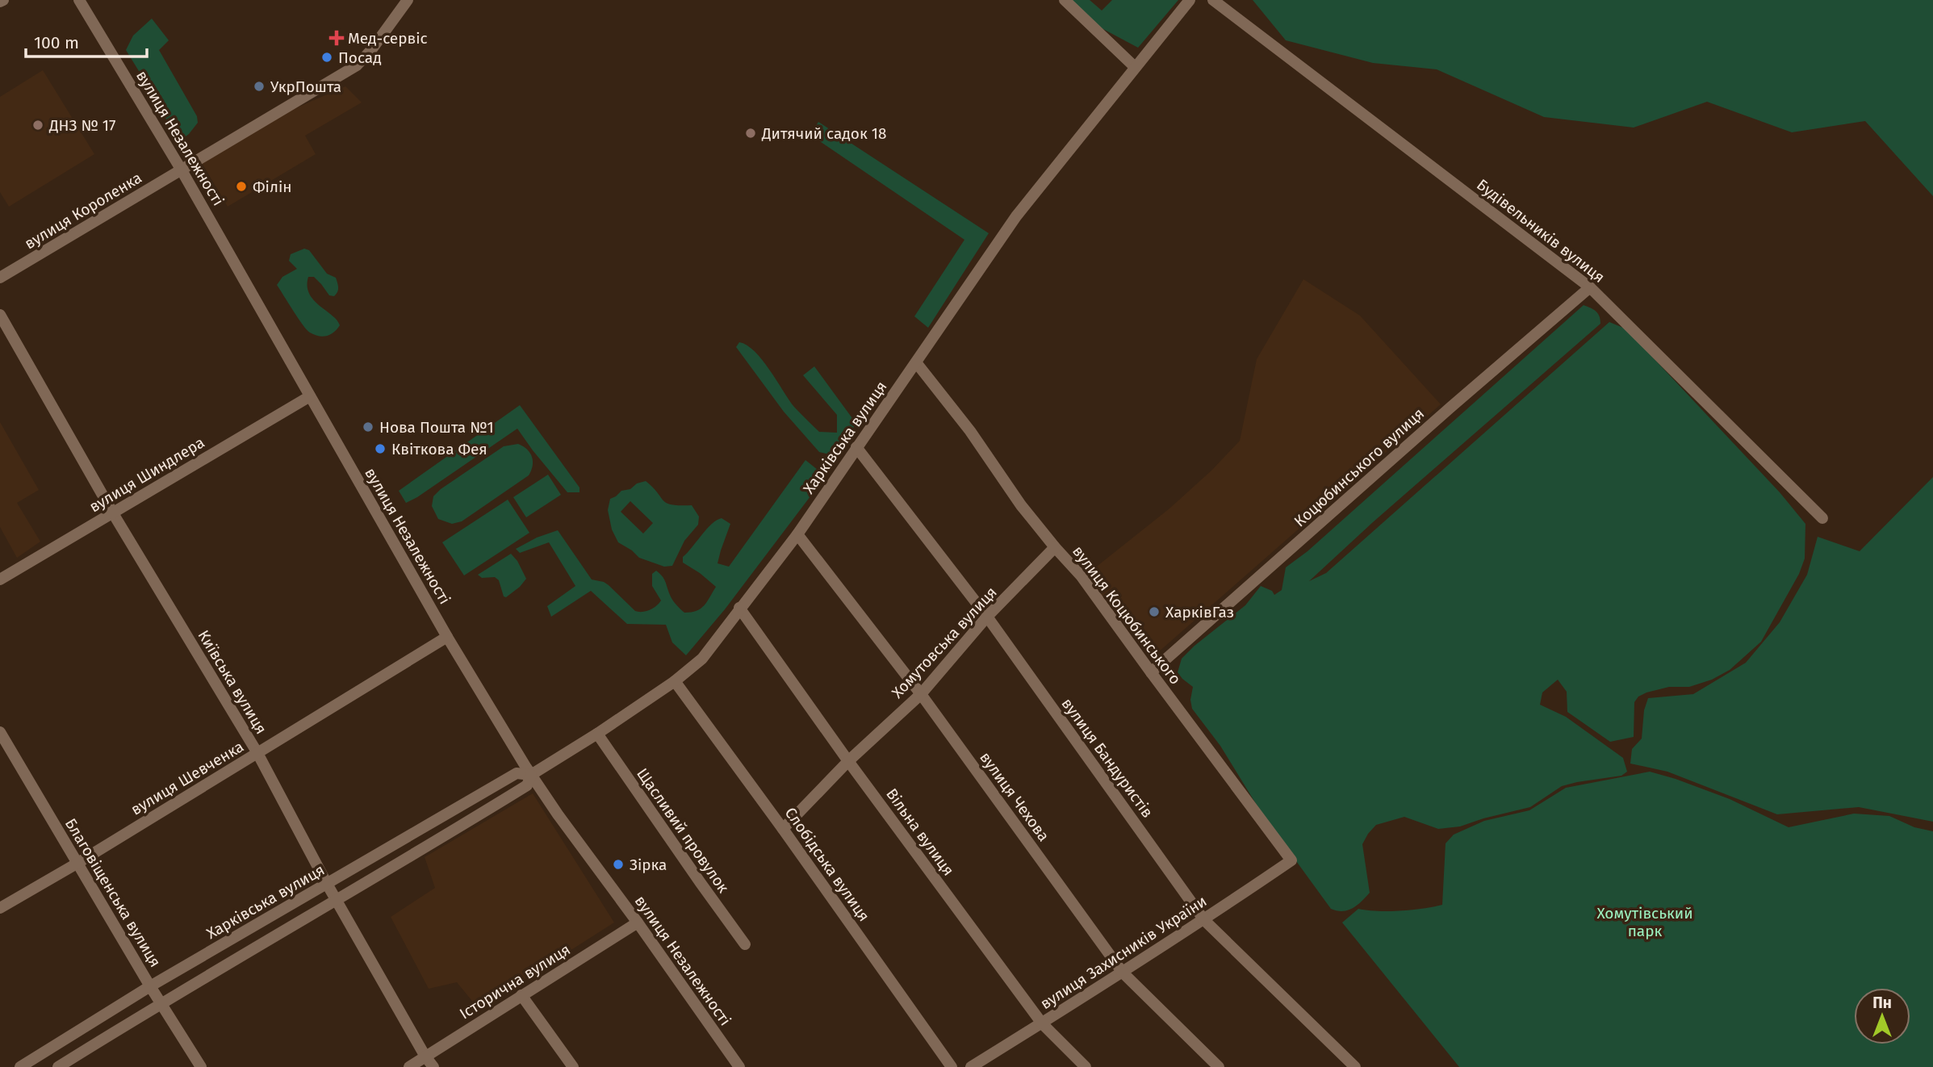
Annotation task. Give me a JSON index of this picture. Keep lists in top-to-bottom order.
{
  "streets": {
    "street": [
      "вулиця Незалежності",
      "вулиця Короленка",
      "Будівельників вулиця",
      "Харківська вулиця",
      "Коцюбинського вулиця",
      "вулиця Шиндлера",
      "вулиця Коцюбинського",
      "Хомутовська вулиця",
      "Київська вулиця",
      "вулиця Бандуристів",
      "вулиця Шевченка",
      "вулиця Чехова",
      "Щасливий провулок",
      "Вільна вулиця",
      "Слобідська вулиця",
      "Благовіщенська вулиця",
      "вулиця Захисників України",
      "Історична вулиця"
    ]
  },
  "crossings": [
    ["вулиця Незалежності", "вулиця Короленка"],
    ["вулиця Незалежності", "Харківська вулиця"],
    ["вулиця Незалежності", "вулиця Шиндлера"],
    ["вулиця Незалежності", "вулиця Шевченка"],
    ["вулиця Незалежності", "Історична вулиця"],
    ["Будівельників вулиця", "Коцюбинського вулиця"],
    ["Харківська вулиця", "вулиця Коцюбинського"],
    ["Харківська вулиця", "Київська вулиця"],
    ["Харківська вулиця", "вулиця Бандуристів"],
    ["Харківська вулиця", "вулиця Чехова"],
    ["Харківська вулиця", "Щасливий провулок"],
    ["Харківська вулиця", "Вільна вулиця"],
    ["Харківська вулиця", "Слобідська вулиця"],
    ["Харківська вулиця", "Благовіщенська вулиця"],
    ["Коцюбинського вулиця", "вулиця Коцюбинського"],
    ["вулиця Шиндлера", "Київська вулиця"],
    ["вулиця Коцюбинського", "Хомутовська вулиця"],
    ["вулиця Коцюбинського", "вулиця Захисників України"],
    ["Хомутовська вулиця", "вулиця Бандуристів"],
    ["Хомутовська вулиця", "вулиця Чехова"],
    ["Хомутовська вулиця", "Вільна вулиця"],
    ["Хомутовська вулиця", "Слобідська вулиця"],
    ["Київська вулиця", "вулиця Шевченка"],
    ["Київська вулиця", "Історична вулиця"],
    ["вулиця Бандуристів", "вулиця Захисників України"],
    ["вулиця Шевченка", "Благовіщенська вулиця"],
    ["вулиця Чехова", "вулиця Захисників України"],
    ["Вільна вулиця", "вулиця Захисників України"]
  ],
  "parks": ["Хомутівський парк"],
  "places": {
    "health": ["Мед-сервіс"],
    "other": [
      "Посад",
      "УкрПошта",
      "ДНЗ № 17",
      "Дитячий садок 18",
      "Філін",
      "Нова Пошта №1",
      "Квіткова Фея",
      "ХарківГаз",
      "Зірка"
    ]
  },
  "scale_bar": "100 m",
  "north": "top"
}
